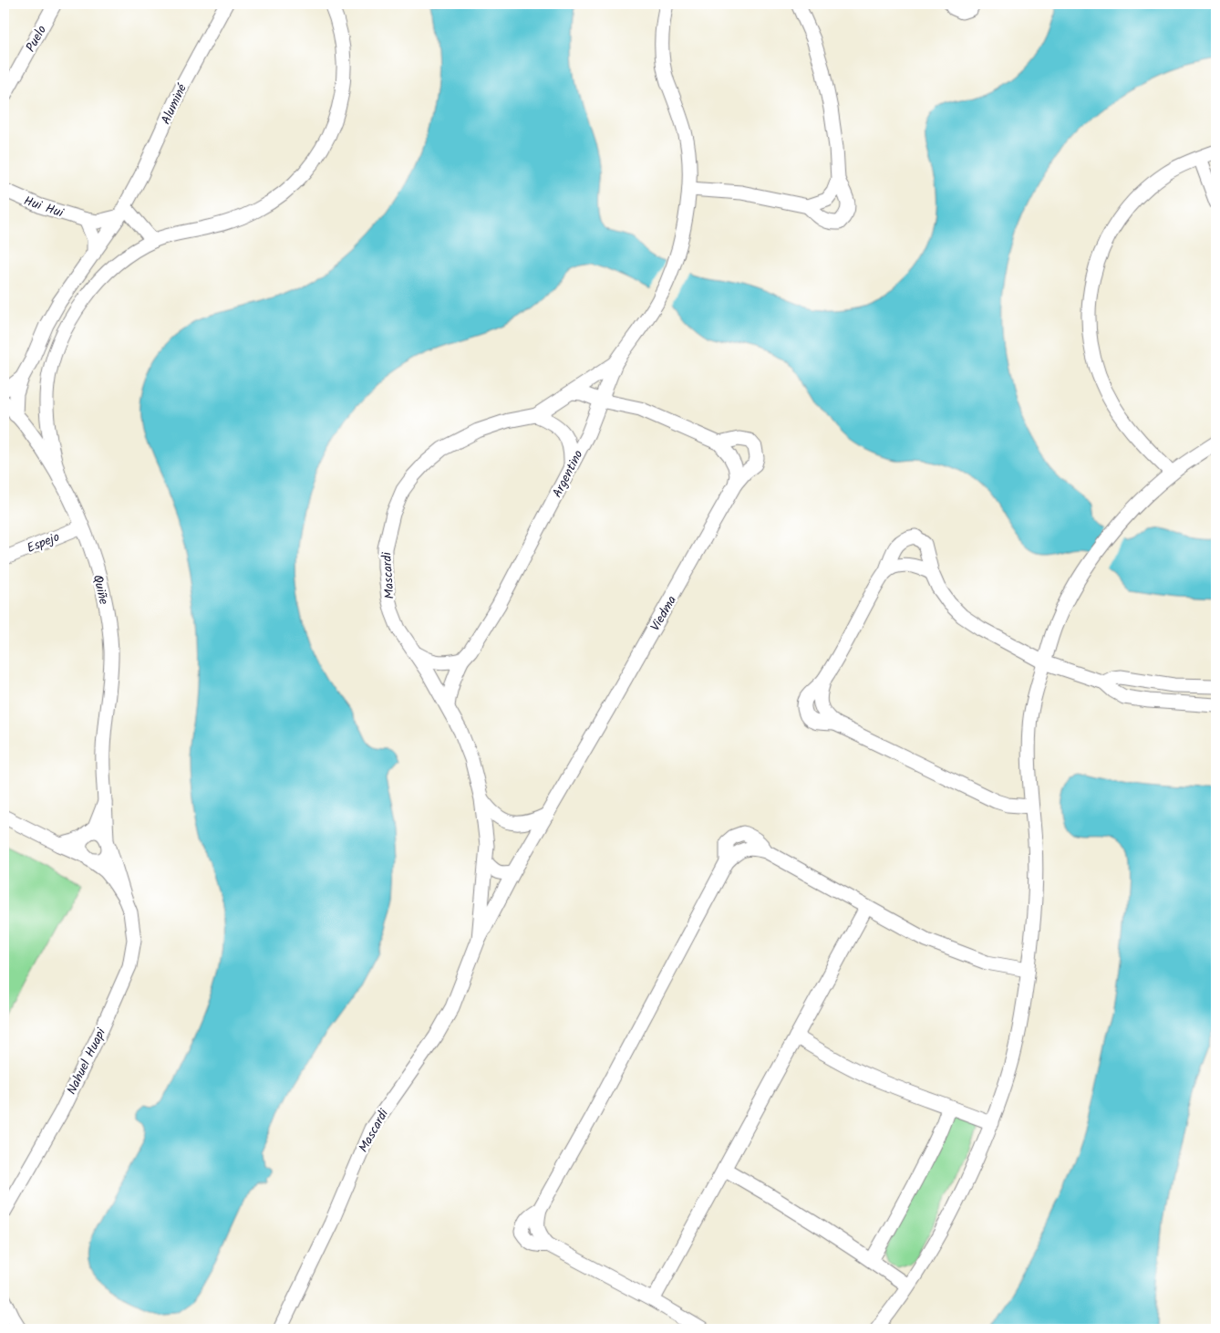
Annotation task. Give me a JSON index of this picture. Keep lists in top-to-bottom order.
{
  "streets": {
    "street": [
      "Puelo",
      "Aluminé",
      "Hui Hui",
      "Argentino",
      "Espejo",
      "Mascardi",
      "Quiñe",
      "Viedma",
      "Nahuel Huapi"
    ]
  },
  "crossings": [
    ["Aluminé", "Hui Hui"],
    ["Argentino", "Mascardi"],
    ["Espejo", "Quiñe"],
    ["Mascardi", "Viedma"],
    ["Quiñe", "Nahuel Huapi"]
  ]
}
